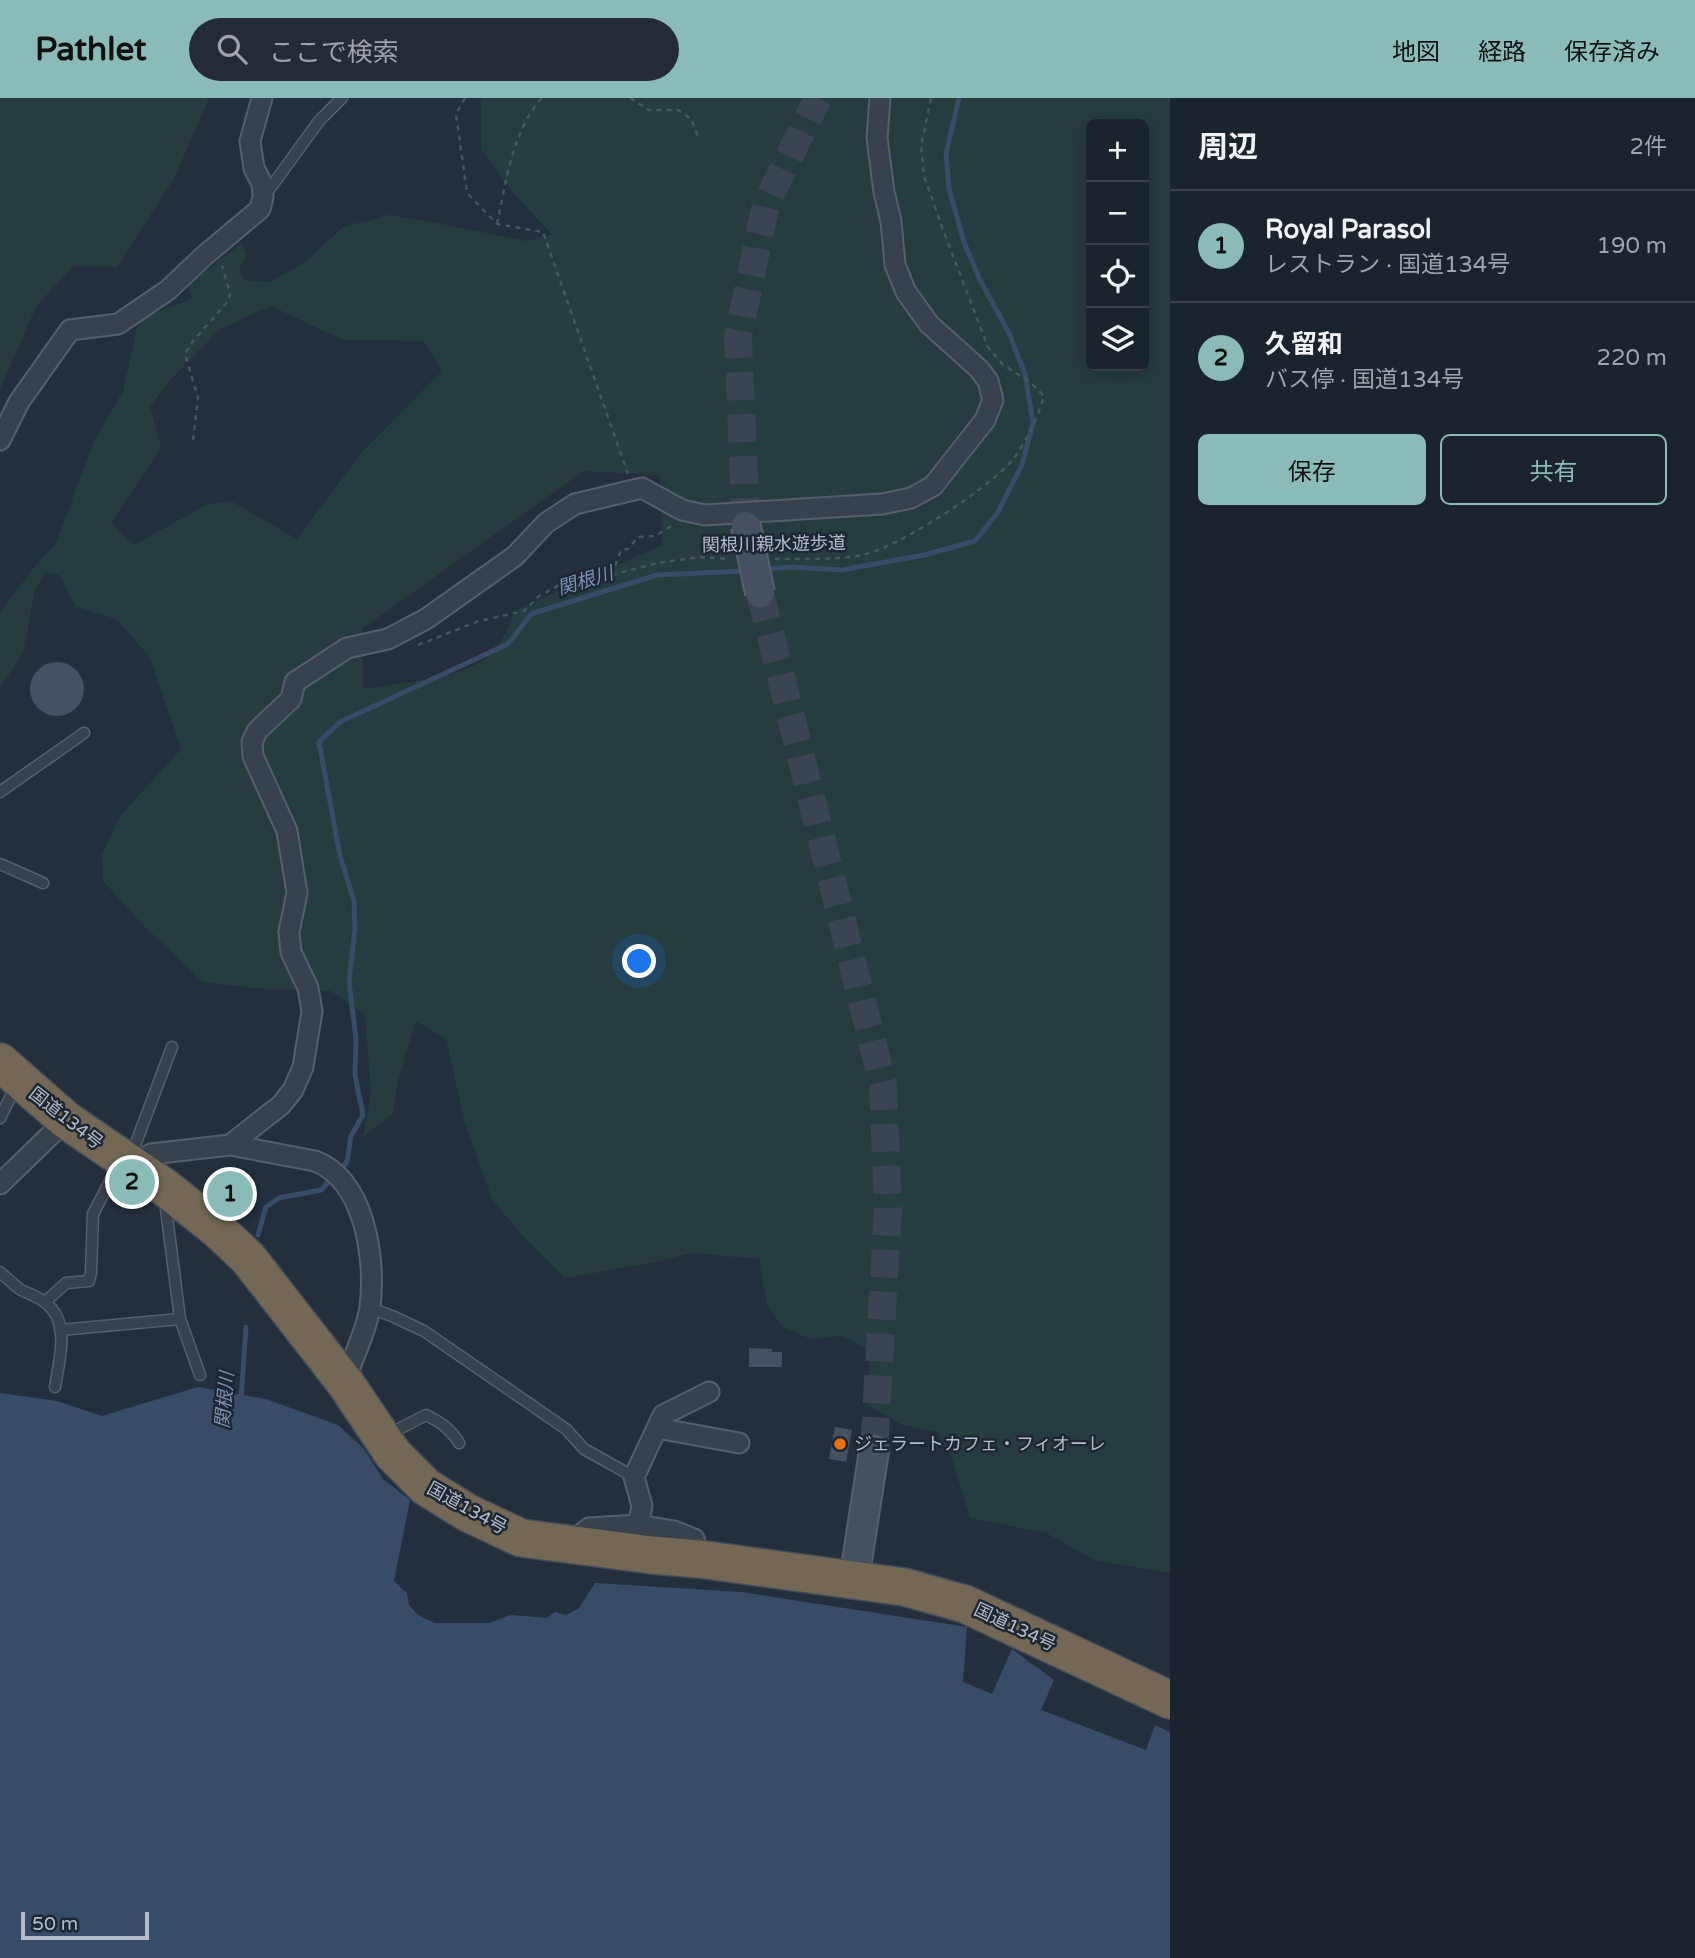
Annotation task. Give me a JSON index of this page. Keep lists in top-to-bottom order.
{
  "streets": {
    "highway": ["国道134号"],
    "path": ["関根川親水遊歩道"]
  },
  "water": ["関根川"],
  "places": ["ジェラートカフェ・フィオーレ"],
  "scale_bar": "50 m",
  "page": {
    "header": "Pathlet",
    "search": "ここで検索",
    "nav": ["地図", "経路", "保存済み"],
    "heading": ["周辺", "2件"],
    "map_buttons": ["+", "−"],
    "list": [
      {
        "mark": "1",
        "name": "Royal Parasol",
        "note": "レストラン · 国道134号",
        "value": "190 m"
      },
      {
        "mark": "2",
        "name": "久留和",
        "note": "バス停 · 国道134号",
        "value": "220 m"
      }
    ],
    "buttons": ["保存", "共有"],
    "pins": ["2", "1"],
    "scale": "50 m"
  }
}
